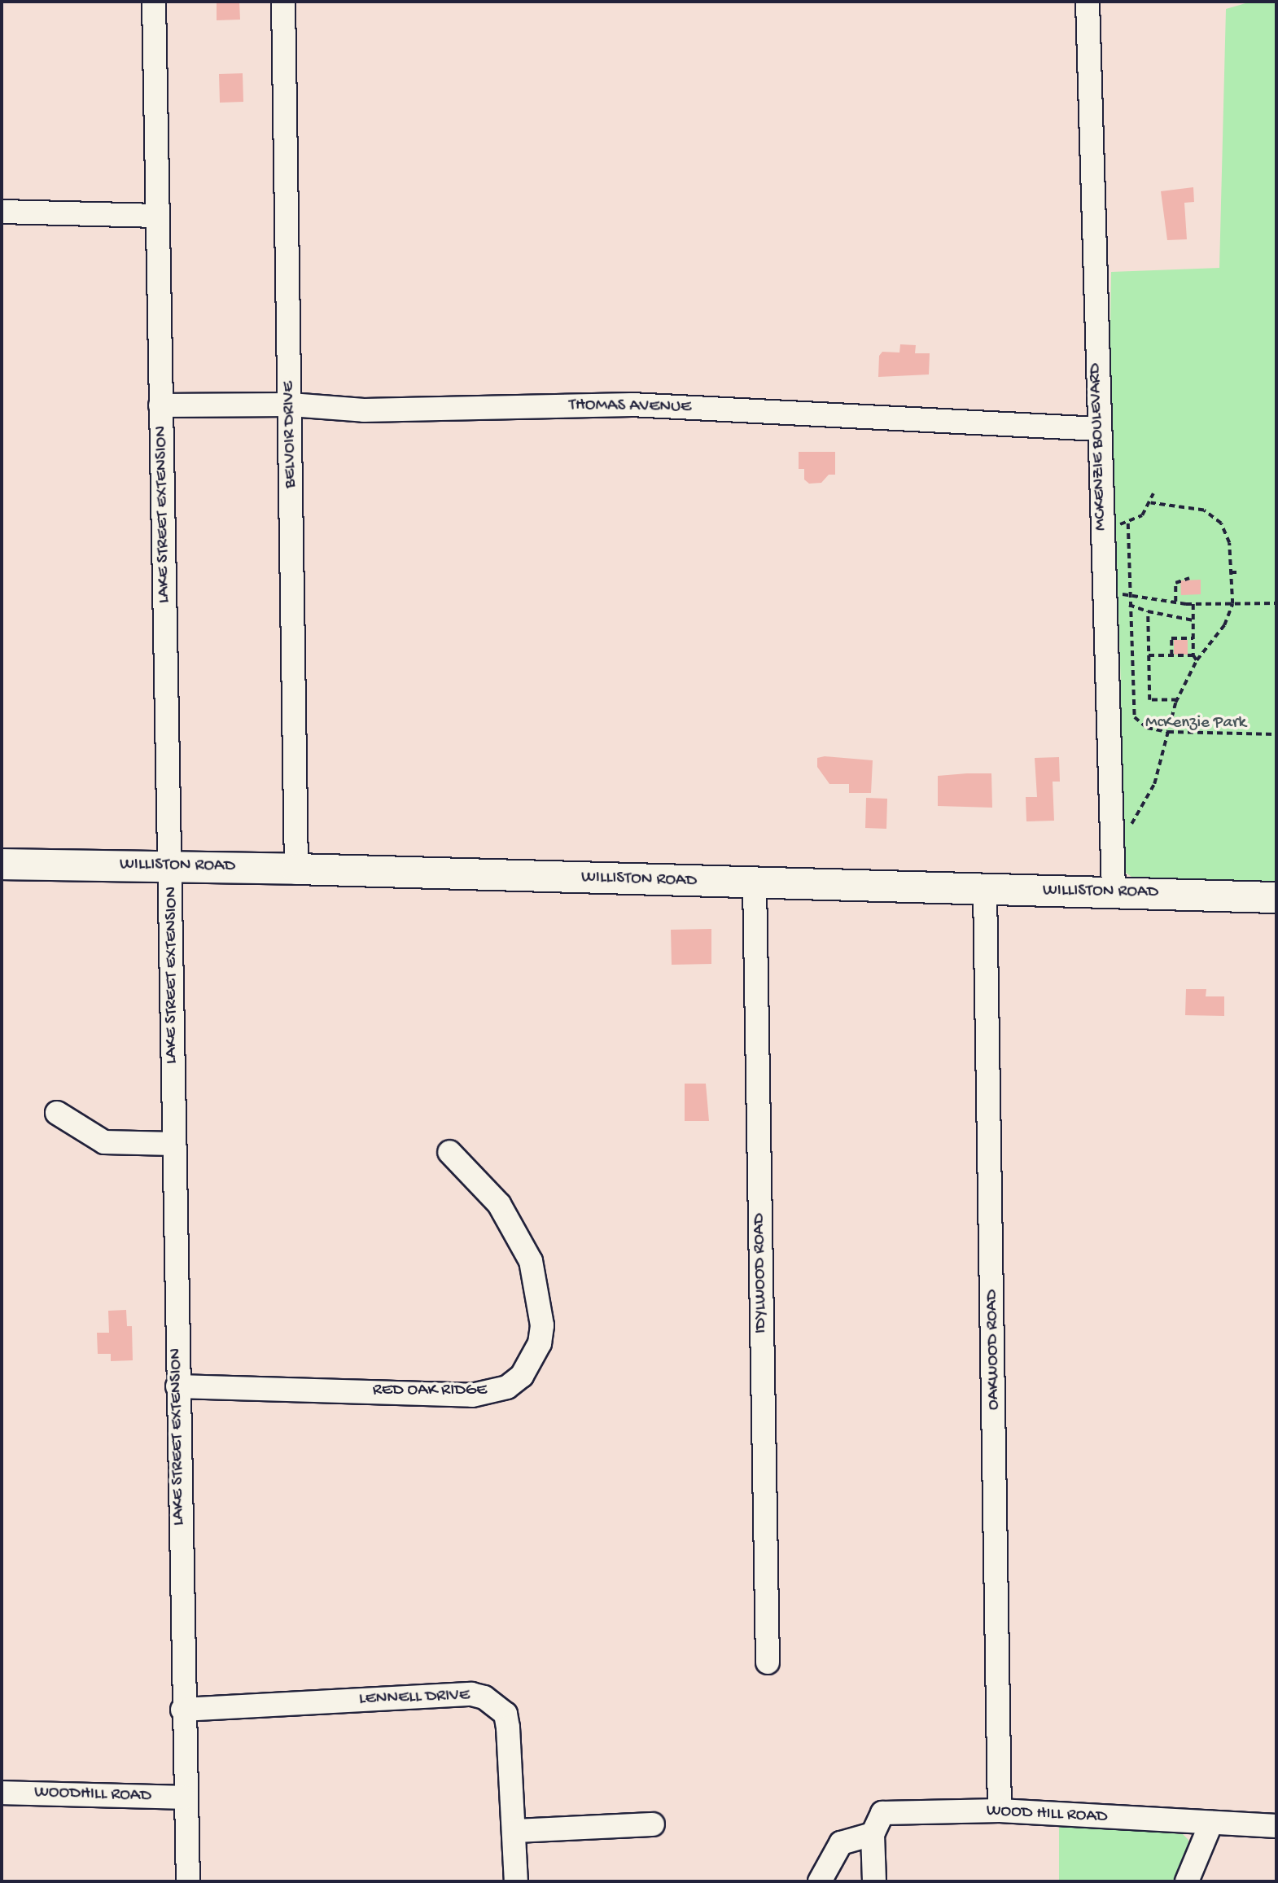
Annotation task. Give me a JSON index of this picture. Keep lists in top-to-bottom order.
{
  "streets": {
    "main road": ["WILLISTON ROAD"],
    "street": [
      "THOMAS AVENUE",
      "BELVOIR DRIVE",
      "MCKENZIE BOULEVARD",
      "LAKE STREET EXTENSION",
      "IDYLWOOD ROAD",
      "OAKWOOD ROAD",
      "RED OAK RIDGE",
      "LENNELL DRIVE",
      "WOODHILL ROAD",
      "WOOD HILL ROAD"
    ]
  },
  "crossings": [
    ["THOMAS AVENUE", "BELVOIR DRIVE"],
    ["THOMAS AVENUE", "MCKENZIE BOULEVARD"],
    ["THOMAS AVENUE", "LAKE STREET EXTENSION"],
    ["BELVOIR DRIVE", "WILLISTON ROAD"],
    ["MCKENZIE BOULEVARD", "WILLISTON ROAD"],
    ["LAKE STREET EXTENSION", "WILLISTON ROAD"],
    ["LAKE STREET EXTENSION", "RED OAK RIDGE"],
    ["LAKE STREET EXTENSION", "LENNELL DRIVE"],
    ["LAKE STREET EXTENSION", "WOODHILL ROAD"],
    ["WILLISTON ROAD", "IDYLWOOD ROAD"],
    ["WILLISTON ROAD", "OAKWOOD ROAD"],
    ["OAKWOOD ROAD", "WOOD HILL ROAD"]
  ],
  "parks": ["McKenzie Park"]
}
